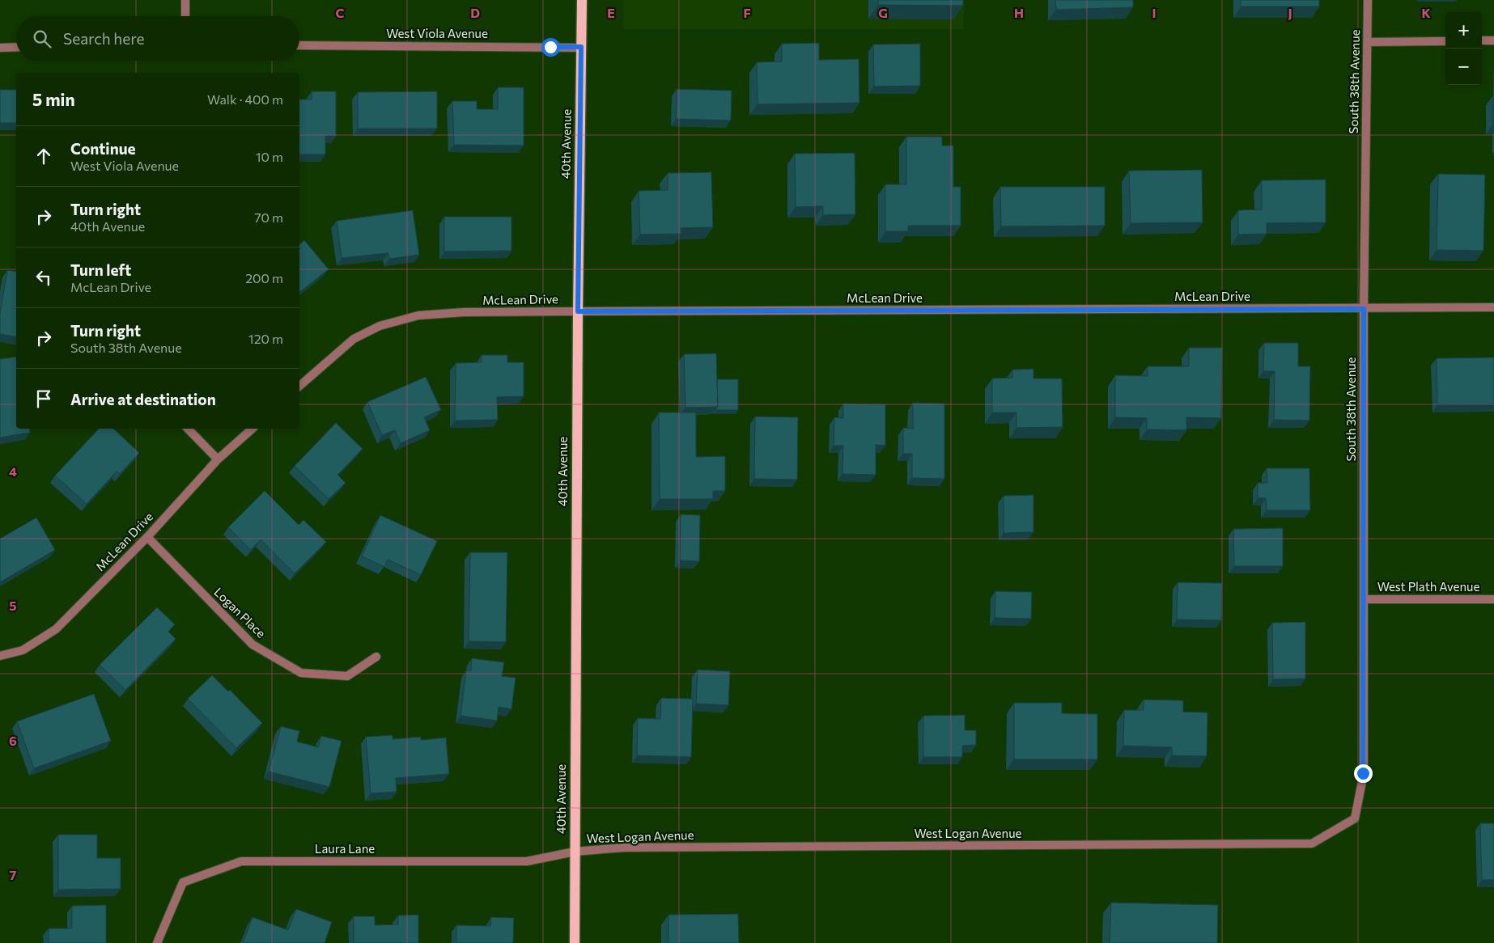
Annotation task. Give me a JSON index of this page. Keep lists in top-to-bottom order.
{
  "streets": {
    "main road": ["40th Avenue"],
    "street": [
      "West Viola Avenue",
      "South 38th Avenue",
      "McLean Drive",
      "West Plath Avenue",
      "Logan Place",
      "West Logan Avenue",
      "Laura Lane"
    ]
  },
  "crossings": [
    ["West Viola Avenue", "40th Avenue"],
    ["South 38th Avenue", "McLean Drive"],
    ["South 38th Avenue", "West Plath Avenue"],
    ["South 38th Avenue", "West Logan Avenue"],
    ["40th Avenue", "McLean Drive"],
    ["40th Avenue", "West Logan Avenue"],
    ["40th Avenue", "Laura Lane"],
    ["McLean Drive", "Logan Place"],
    ["West Logan Avenue", "Laura Lane"]
  ],
  "page": {
    "map_buttons": ["+", "−"],
    "search": "Search here",
    "heading": ["5 min", "Walk · 400 m"],
    "list": [
      ["Continue", "West Viola Avenue", "10 m"],
      ["Turn right", "40th Avenue", "70 m"],
      ["Turn left", "McLean Drive", "200 m"],
      ["Turn right", "South 38th Avenue", "120 m"],
      "Arrive at destination"
    ]
  },
  "grid": {
    "columns": [
      "C",
      "D",
      "E",
      "F",
      "G",
      "H",
      "I",
      "J",
      "K"
    ],
    "rows": [
      "4",
      "5",
      "6",
      "7"
    ]
  }
}
